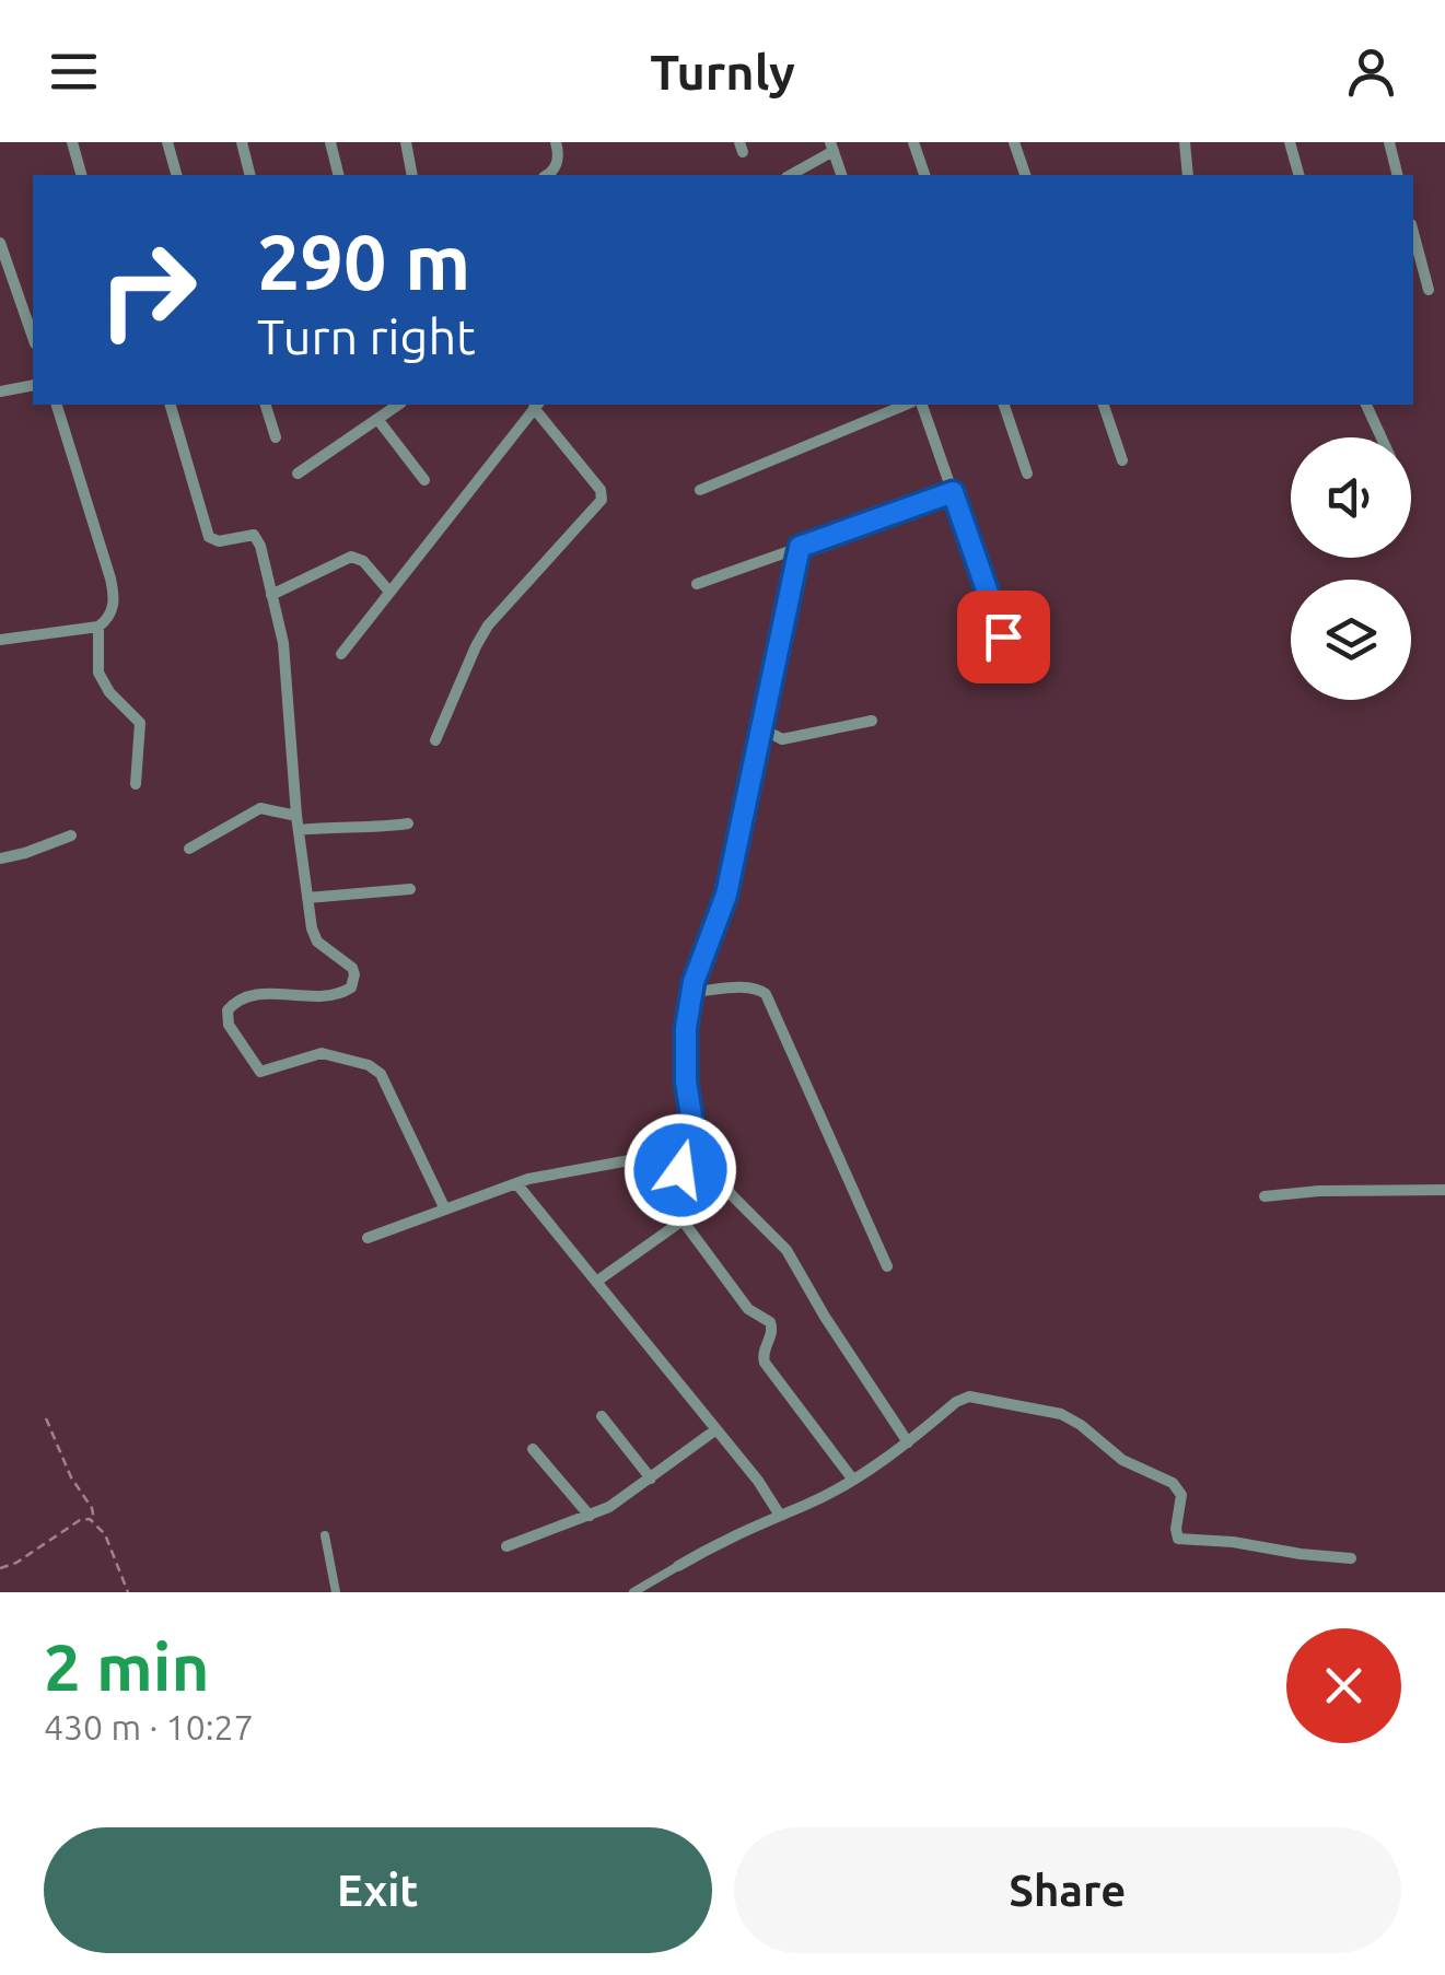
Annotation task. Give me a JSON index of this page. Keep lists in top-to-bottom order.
{
  "page": {
    "header": "Turnly",
    "turn": ["290 m", "Turn right"],
    "heading": ["2 min", "430 m · 10:27"],
    "buttons": ["Exit", "Share"]
  }
}
